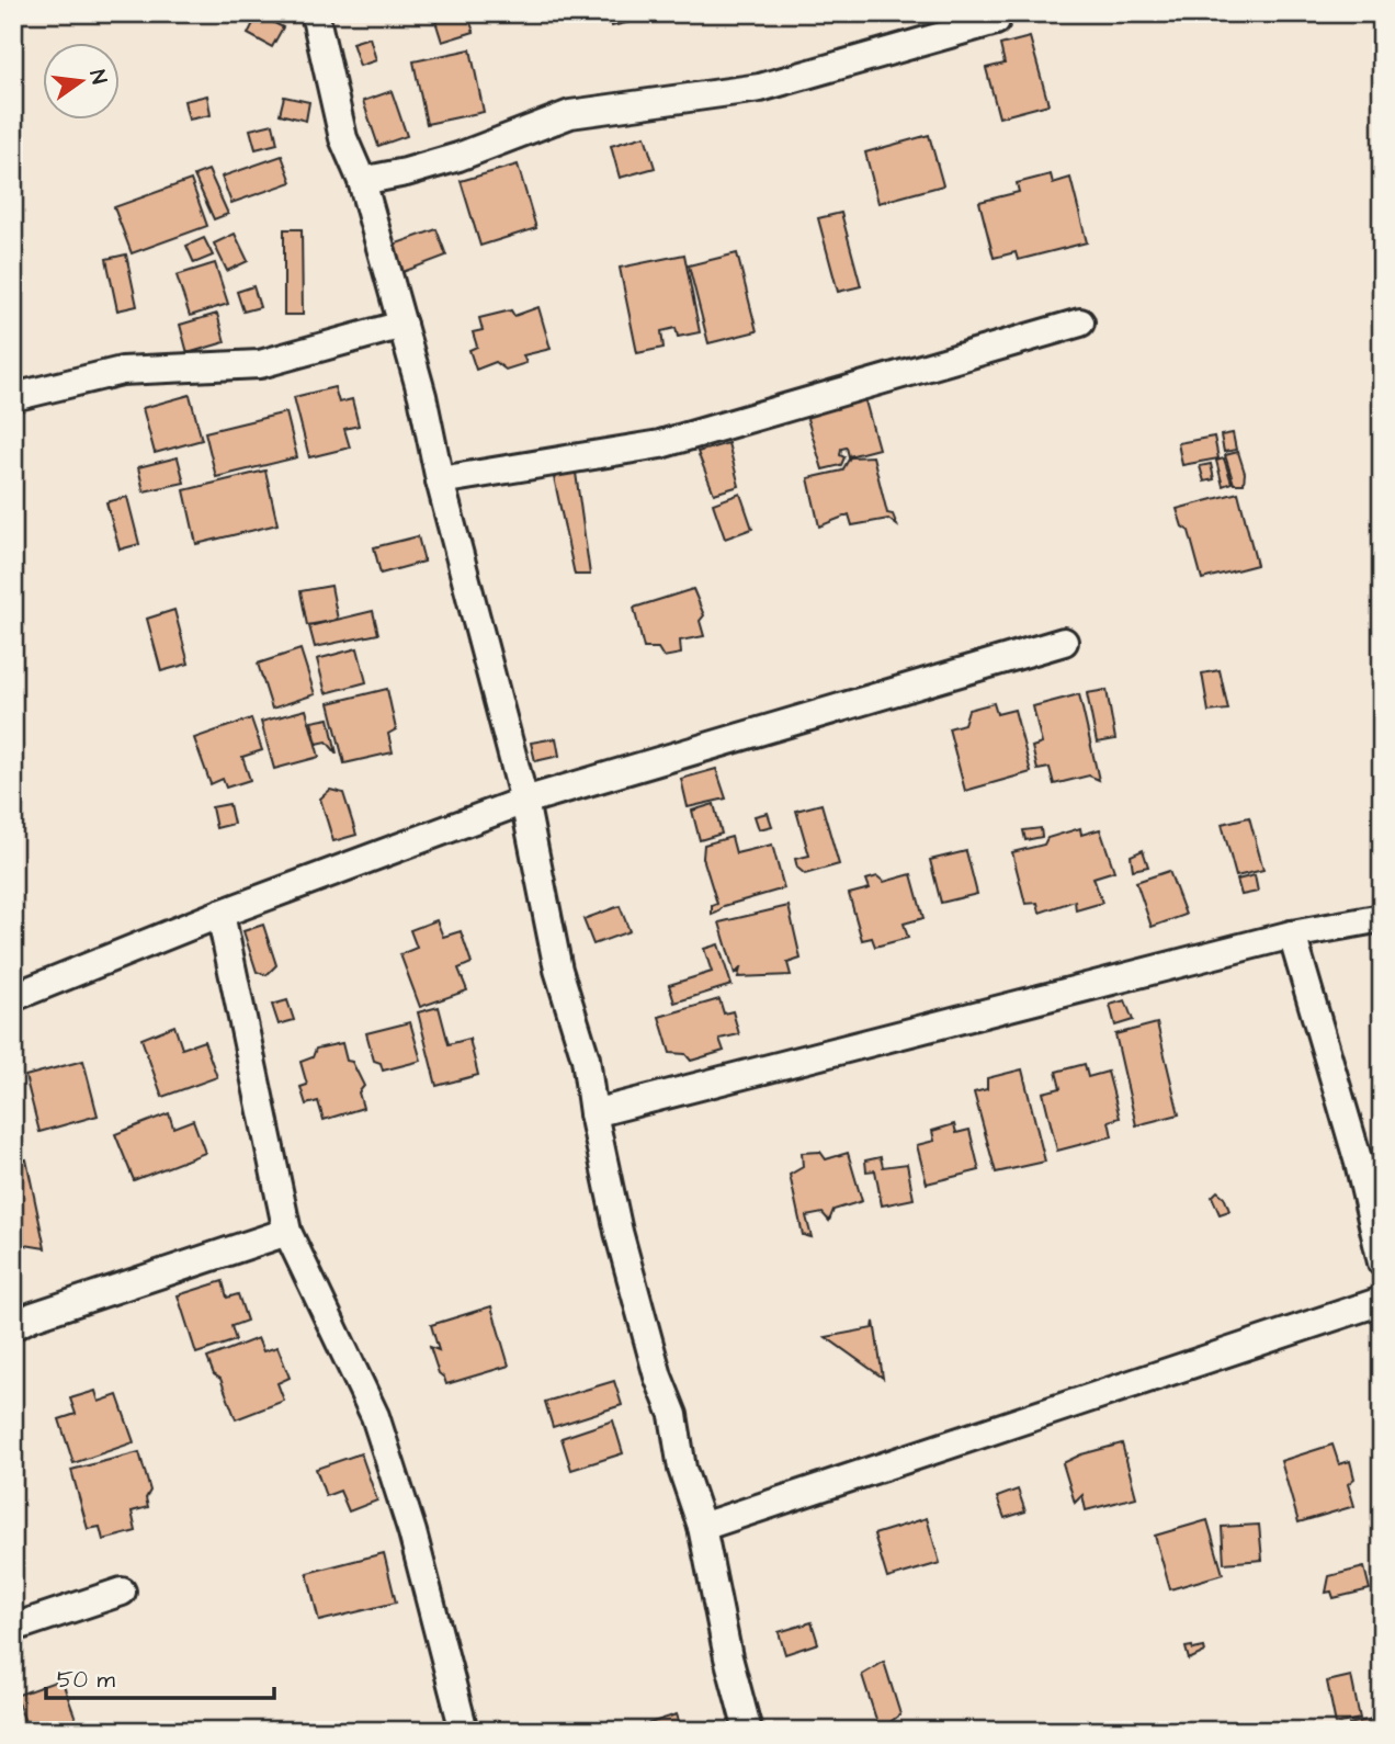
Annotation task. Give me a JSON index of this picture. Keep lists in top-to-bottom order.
{
  "scale_bar": "50 m",
  "north": "right"
}
